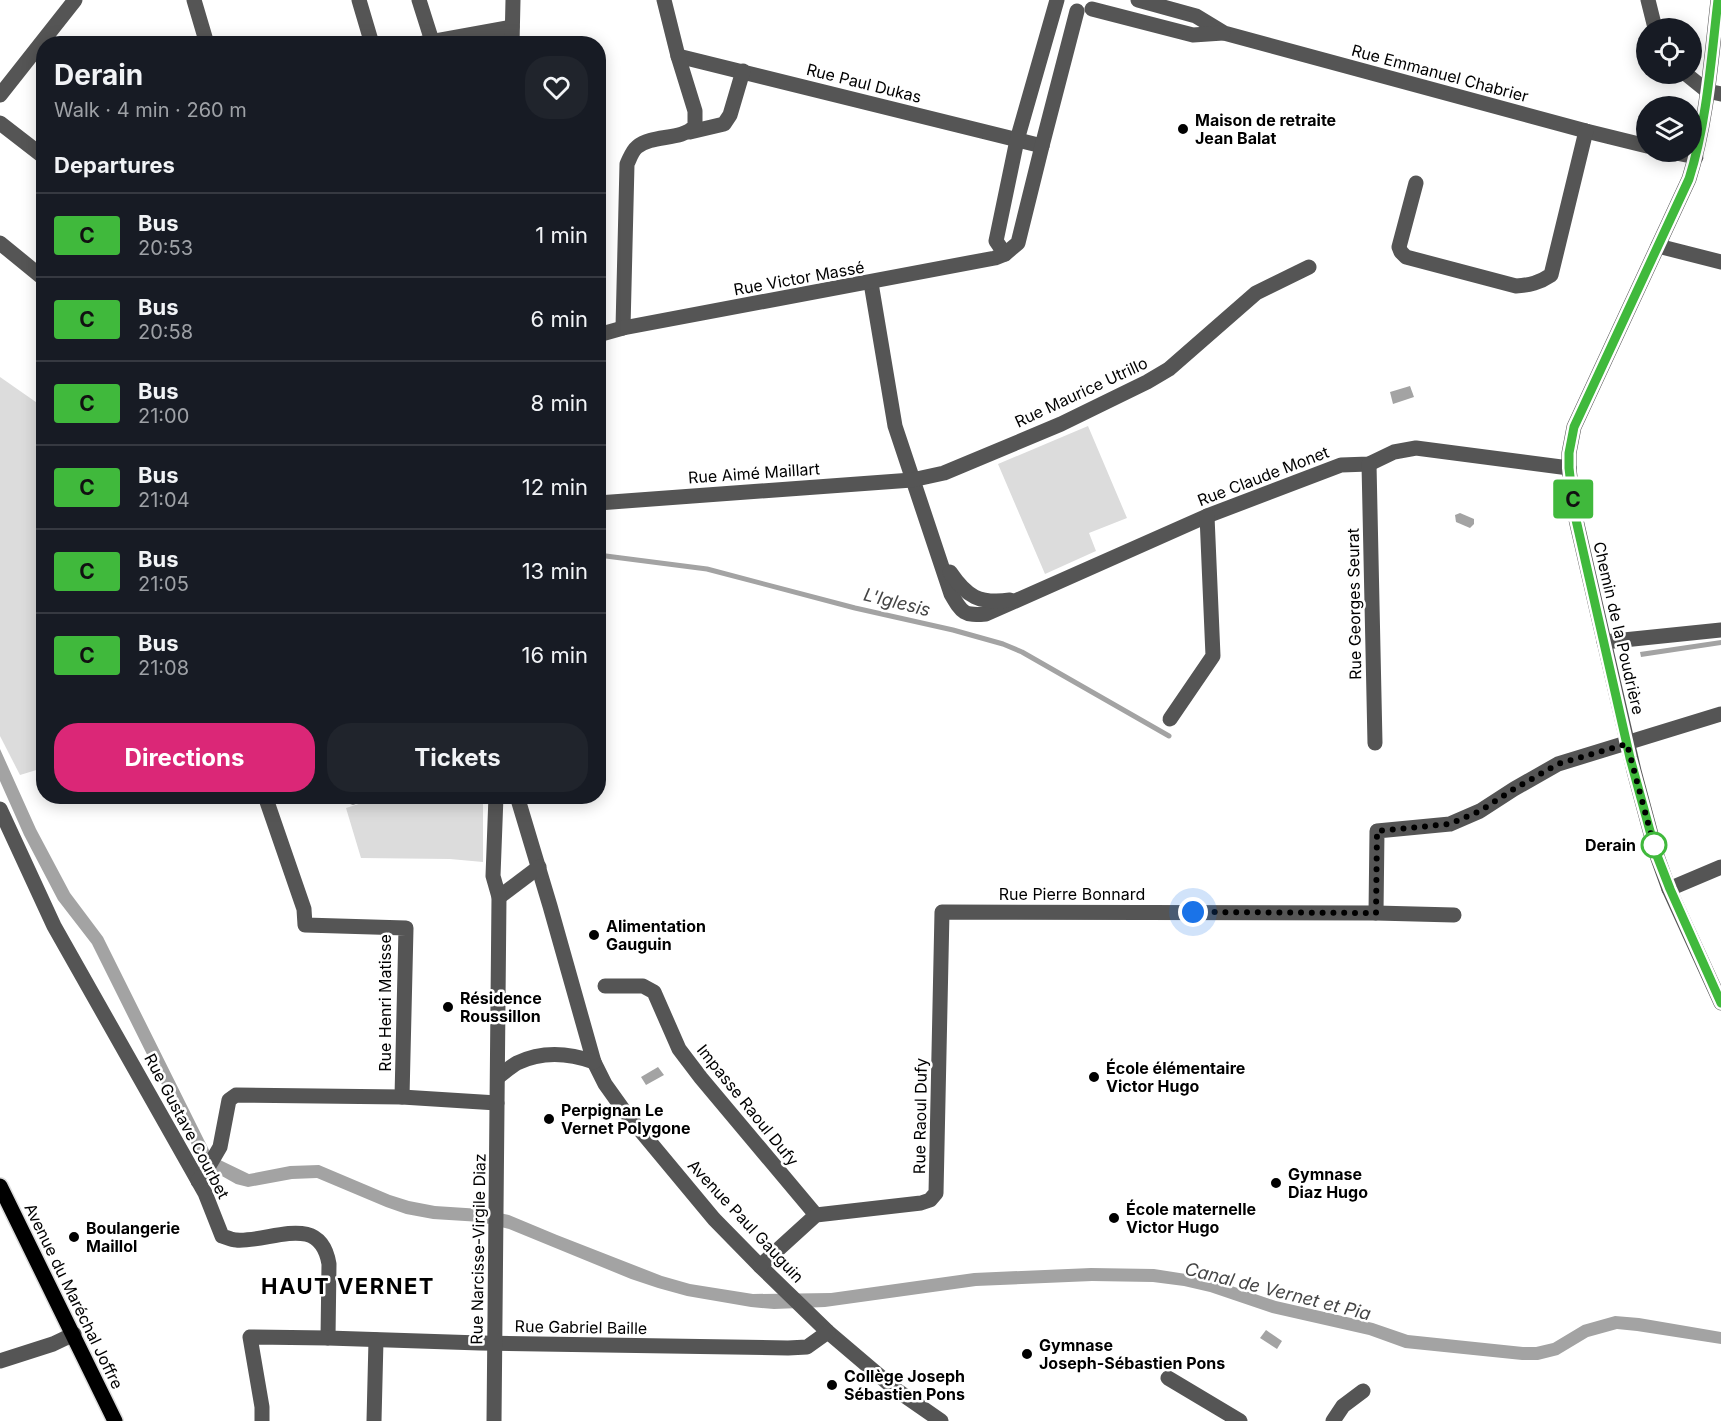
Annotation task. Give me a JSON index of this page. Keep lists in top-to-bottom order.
{
  "streets": {
    "main road": ["Avenue du Maréchal Joffre"],
    "street": [
      "Rue Emmanuel Chabrier",
      "Rue Paul Dukas",
      "Rue Victor Massé",
      "Rue Maurice Utrillo",
      "Rue Aimé Maillart",
      "Rue Claude Monet",
      "Rue Georges Seurat",
      "Chemin de la Poudrière",
      "Rue Pierre Bonnard",
      "Rue Henri Matisse",
      "Impasse Raoul Dufy",
      "Rue Raoul Dufy",
      "Rue Gustave Courbet",
      "Avenue Paul Gauguin",
      "Rue Narcisse-Virgile Diaz",
      "Rue Gabriel Baille"
    ]
  },
  "crossings": [
    ["Rue Victor Massé", "Rue Claude Monet"],
    ["Rue Maurice Utrillo", "Rue Aimé Maillart"],
    ["Rue Maurice Utrillo", "Rue Claude Monet"],
    ["Rue Aimé Maillart", "Rue Claude Monet"],
    ["Rue Claude Monet", "Rue Georges Seurat"],
    ["Rue Claude Monet", "Chemin de la Poudrière"],
    ["Rue Pierre Bonnard", "Rue Raoul Dufy"],
    ["Impasse Raoul Dufy", "Rue Raoul Dufy"],
    ["Rue Gustave Courbet", "Rue Gabriel Baille"],
    ["Avenue Paul Gauguin", "Rue Gabriel Baille"],
    ["Rue Narcisse-Virgile Diaz", "Rue Gabriel Baille"]
  ],
  "districts": ["HAUT VERNET"],
  "water": ["L'Iglesis", "Canal de Vernet et Pia"],
  "places": [
    "Maison de retraite Jean Balat",
    "Derain",
    "Alimentation Gauguin",
    "Résidence Roussillon",
    "École élémentaire Victor Hugo",
    "Perpignan Le Vernet Polygone",
    "Gymnase Diaz Hugo",
    "École maternelle Victor Hugo",
    "Boulangerie Maillol",
    "Gymnase Joseph-Sébastien Pons",
    "Collège Joseph Sébastien Pons"
  ],
  "lines": ["bus line C"],
  "page": {
    "on_map": "C",
    "heading": [
      ["Derain", "Walk · 4 min · 260 m"],
      "Departures"
    ],
    "list": [
      {
        "mark": "C",
        "name": "Bus",
        "note": "20:53",
        "value": "1 min"
      },
      {
        "mark": "C",
        "name": "Bus",
        "note": "20:58",
        "value": "6 min"
      },
      {
        "mark": "C",
        "name": "Bus",
        "note": "21:00",
        "value": "8 min"
      },
      {
        "mark": "C",
        "name": "Bus",
        "note": "21:04",
        "value": "12 min"
      },
      {
        "mark": "C",
        "name": "Bus",
        "note": "21:05",
        "value": "13 min"
      },
      {
        "mark": "C",
        "name": "Bus",
        "note": "21:08",
        "value": "16 min"
      }
    ],
    "buttons": ["Directions", "Tickets"]
  }
}
